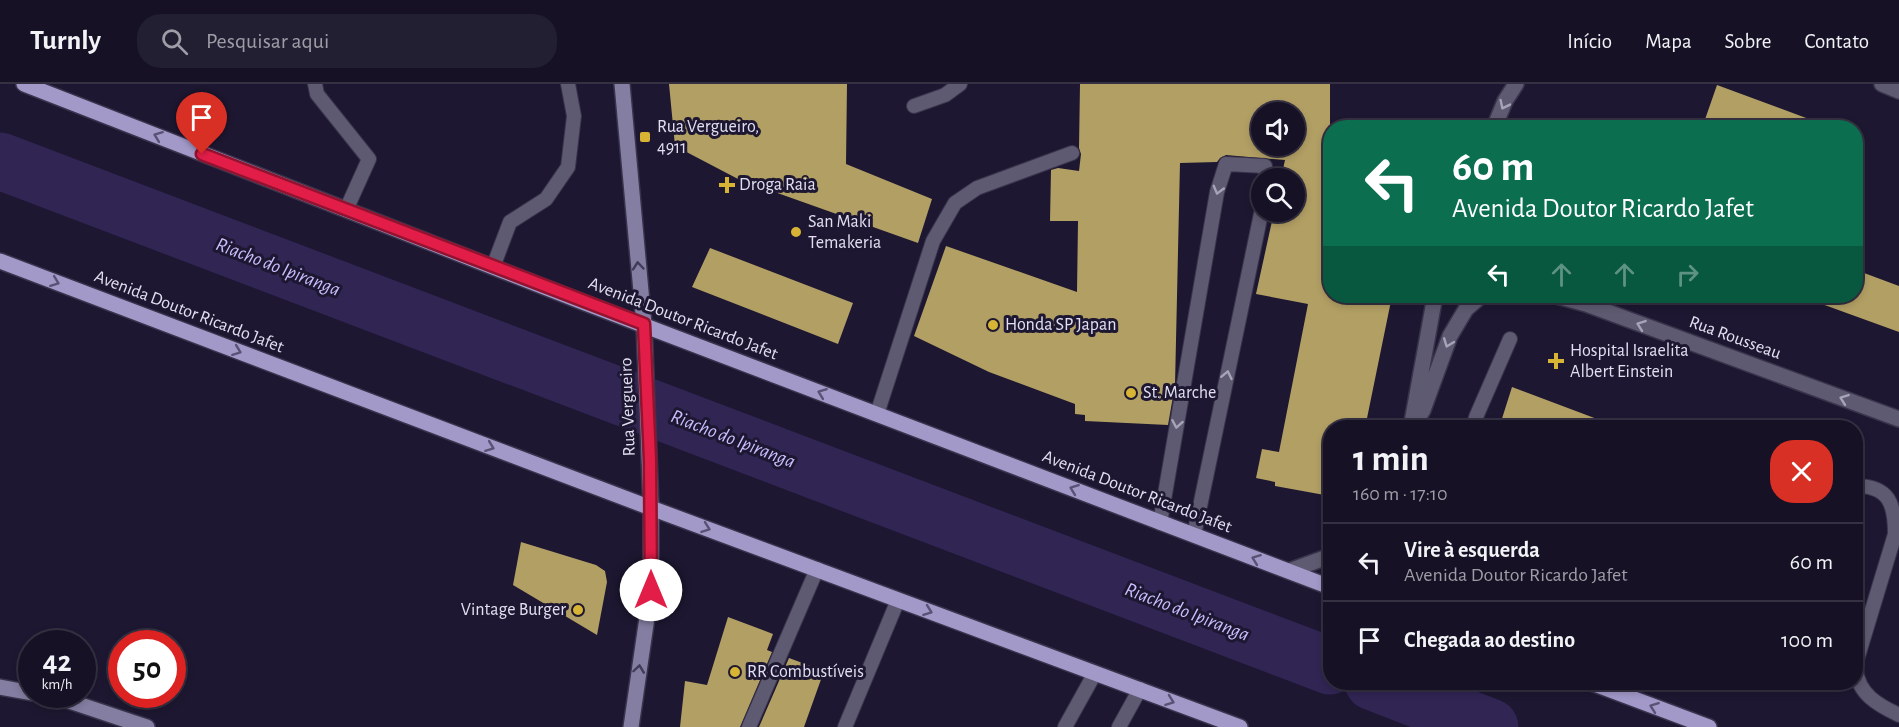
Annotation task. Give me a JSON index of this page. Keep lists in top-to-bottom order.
{
  "streets": {
    "main road": ["Avenida Doutor Ricardo Jafet", "Rua Vergueiro"],
    "street": ["Rua Rousseau"]
  },
  "crossings": [
    ["Avenida Doutor Ricardo Jafet", "Rua Vergueiro"]
  ],
  "one_way": ["Rua Rousseau", "Rua Vergueiro"],
  "water": ["Riacho do Ipiranga"],
  "places": {
    "transit": ["Rua Vergueiro, 4911"],
    "health": ["Droga Raia", "Hospital Israelita Albert Einstein"],
    "other": [
      "San Maki Temakeria",
      "Honda SP Japan",
      "St. Marche",
      "Vintage Burger",
      "RR Combustíveis"
    ]
  },
  "page": {
    "header": "Turnly",
    "search": "Pesquisar aqui",
    "nav": [
      "Início",
      "Mapa",
      "Sobre",
      "Contato"
    ],
    "turn": ["60 m", "Avenida Doutor Ricardo Jafet"],
    "heading": ["1 min", "160 m · 17:10"],
    "list": [
      {
        "name": "Vire à esquerda",
        "note": "Avenida Doutor Ricardo Jafet",
        "value": "60 m"
      },
      {
        "name": "Chegada ao destino",
        "value": "100 m"
      }
    ],
    "speed": "42 km/h",
    "limit": "50"
  }
}
